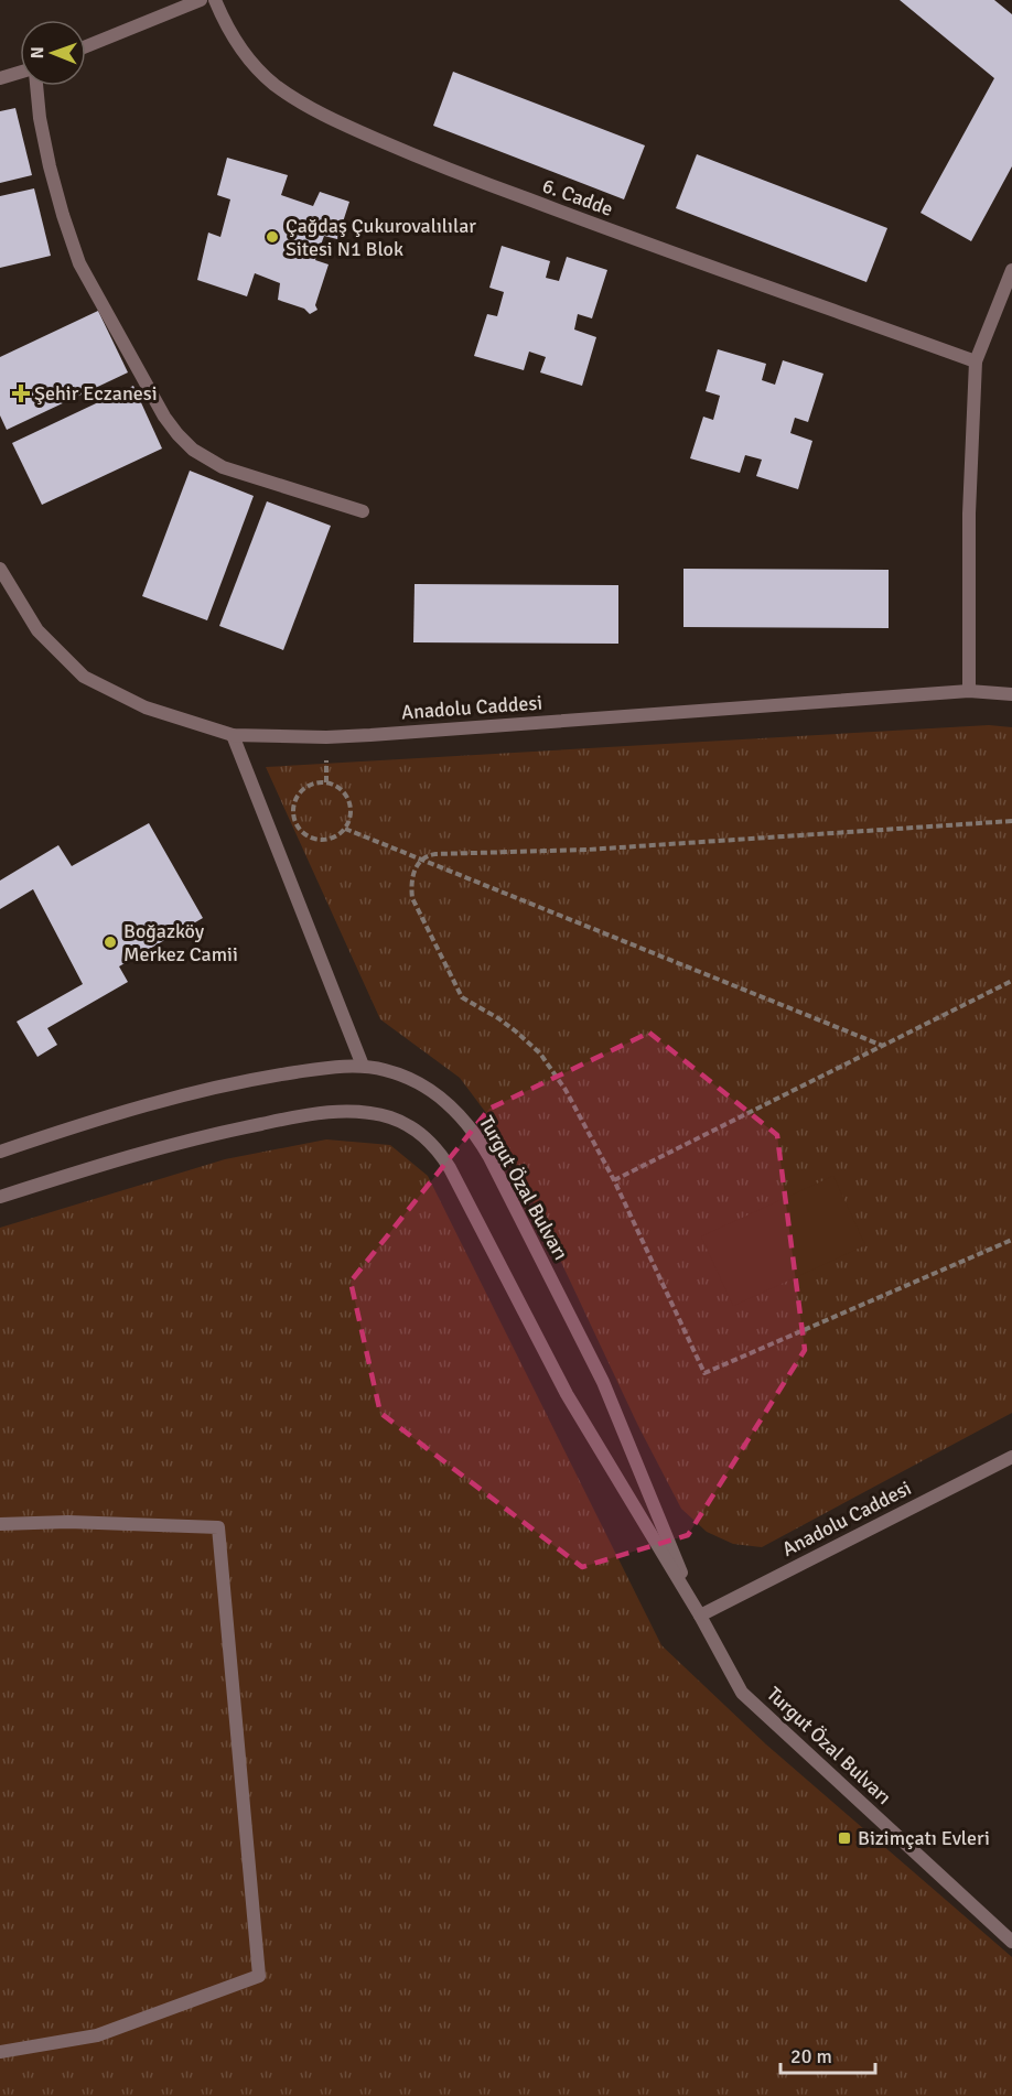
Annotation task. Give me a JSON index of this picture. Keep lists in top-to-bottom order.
{
  "streets": {
    "street": ["6. Cadde", "Anadolu Caddesi", "Turgut Özal Bulvarı"]
  },
  "crossings": [
    ["Anadolu Caddesi", "Turgut Özal Bulvarı"]
  ],
  "places": {
    "other": ["Çağdaş Çukurovalılılar Sitesi N1 Blok", "Boğazköy Merkez Camii"],
    "health": ["Şehir Eczanesi"],
    "transit": ["Bizimçatı Evleri"]
  },
  "scale_bar": "20 m",
  "north": "left"
}
